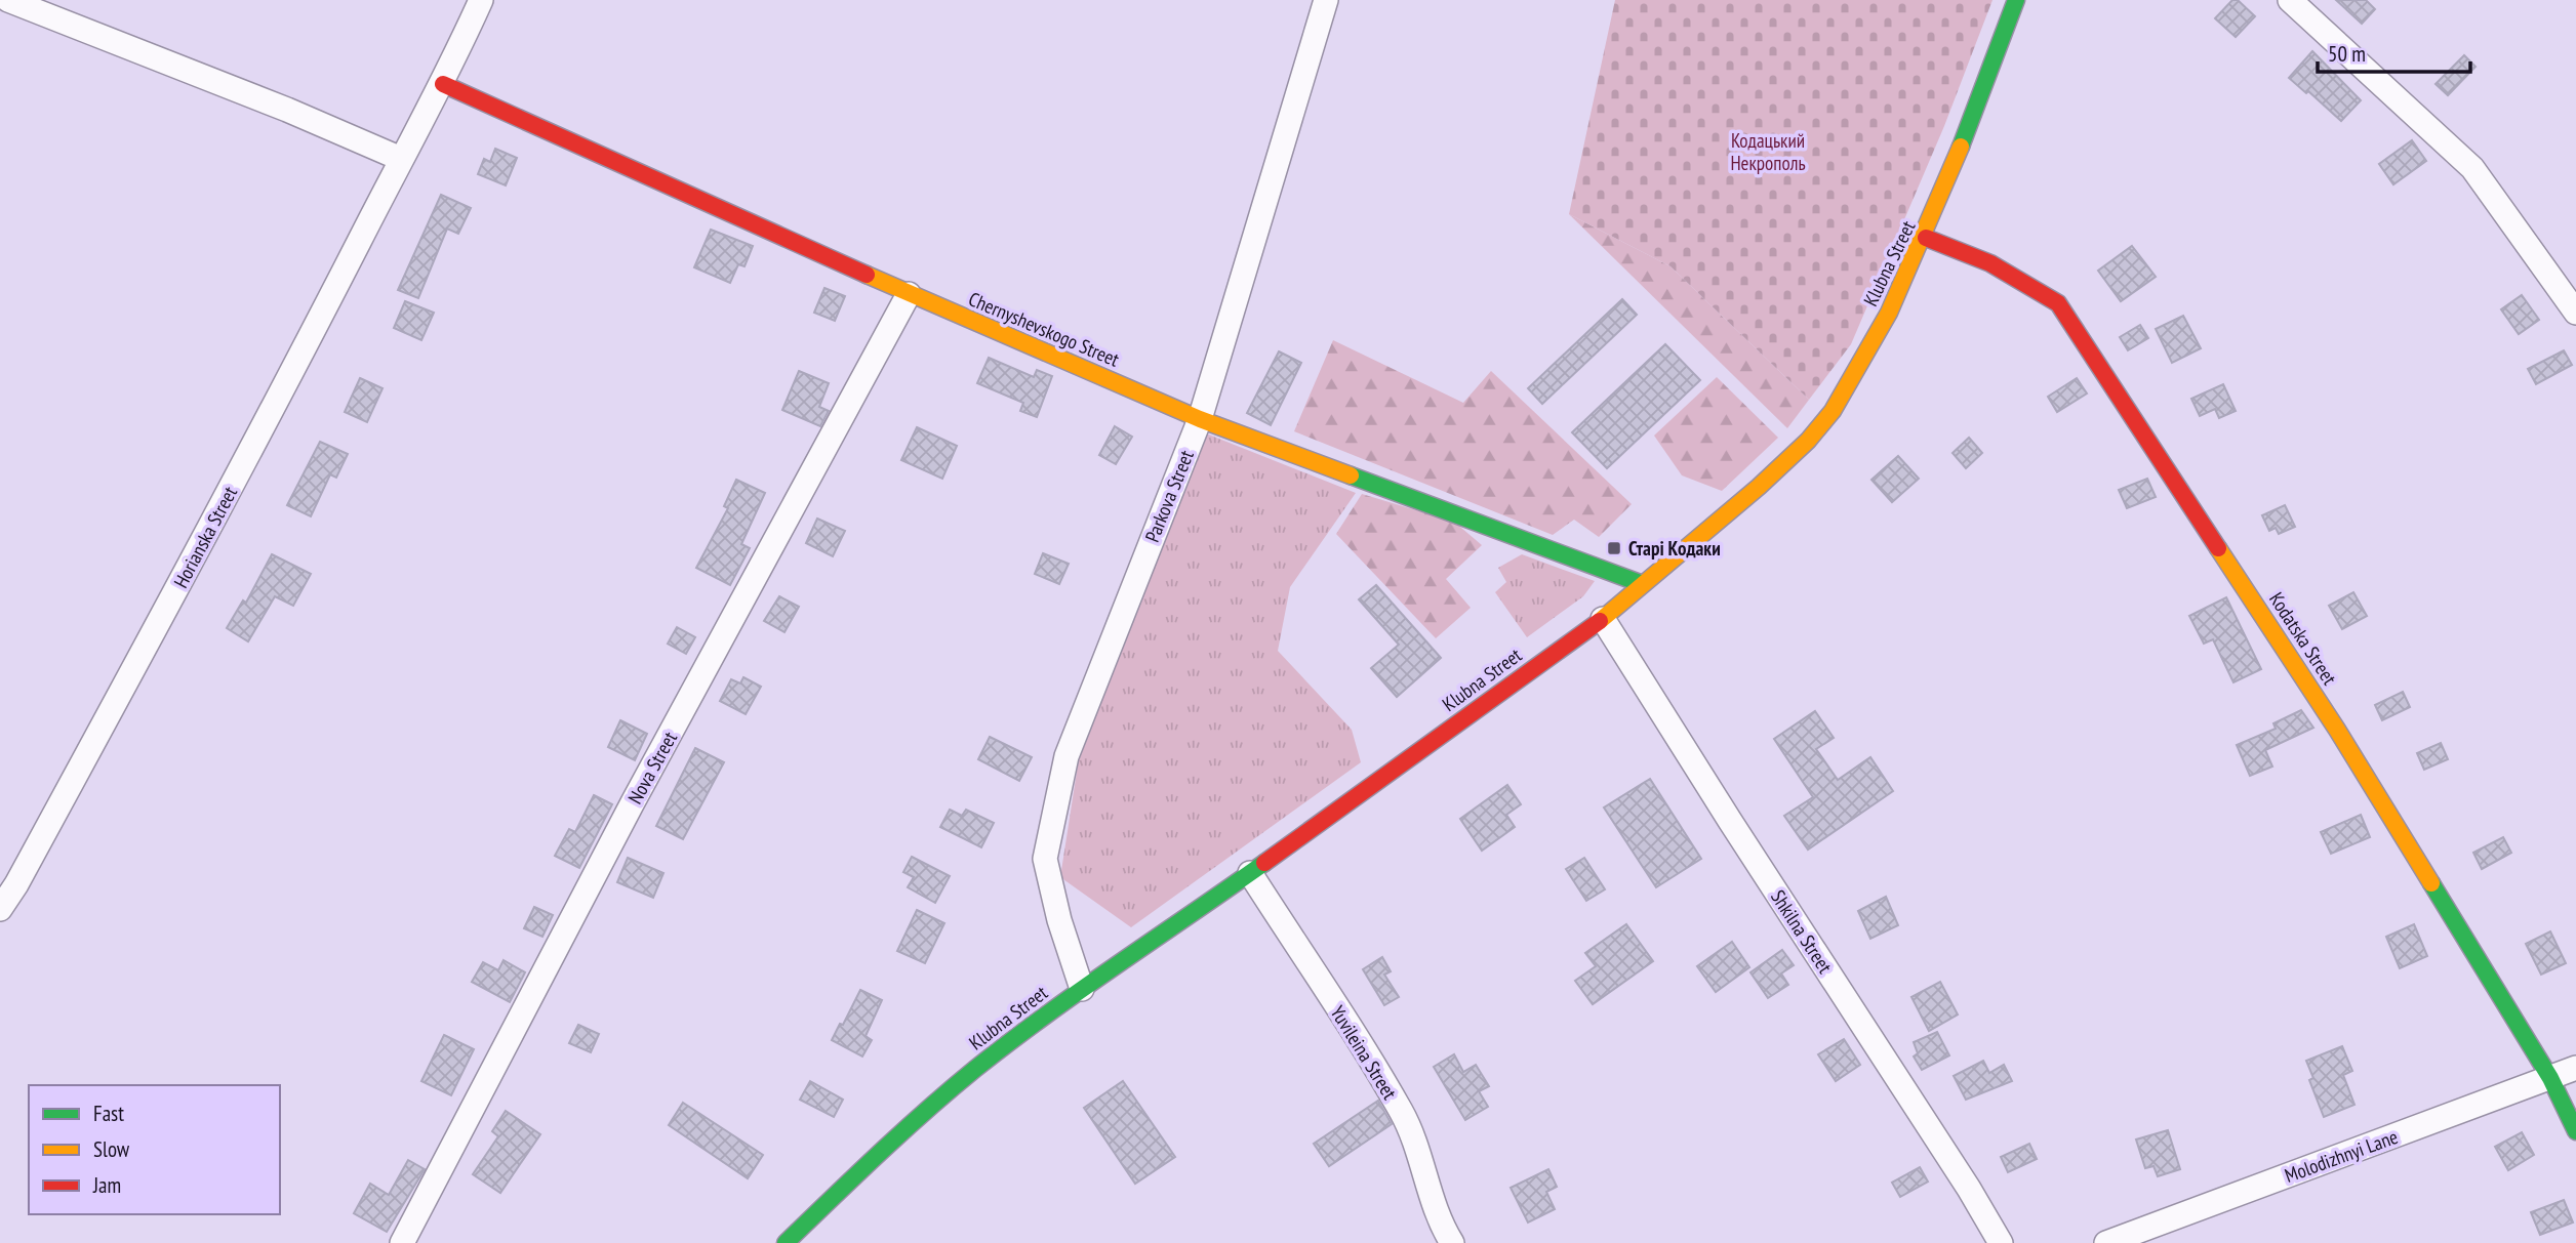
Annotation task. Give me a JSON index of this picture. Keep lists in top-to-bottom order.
{
  "streets": {
    "street": [
      "Klubna Street",
      "Chernyshevskogo Street",
      "Parkova Street",
      "Horianska Street",
      "Kodatska Street",
      "Nova Street",
      "Shkilna Street",
      "Yuvileina Street",
      "Molodizhnyi Lane"
    ]
  },
  "crossings": [
    ["Klubna Street", "Chernyshevskogo Street"],
    ["Klubna Street", "Parkova Street"],
    ["Klubna Street", "Kodatska Street"],
    ["Klubna Street", "Shkilna Street"],
    ["Klubna Street", "Yuvileina Street"],
    ["Chernyshevskogo Street", "Parkova Street"],
    ["Chernyshevskogo Street", "Horianska Street"],
    ["Chernyshevskogo Street", "Nova Street"],
    ["Kodatska Street", "Molodizhnyi Lane"]
  ],
  "parks": ["Кодацький Некрополь"],
  "places": {
    "transit": ["Старі Кодаки"]
  },
  "legend": ["Fast", "Slow", "Jam"],
  "scale_bar": "50 m"
}
